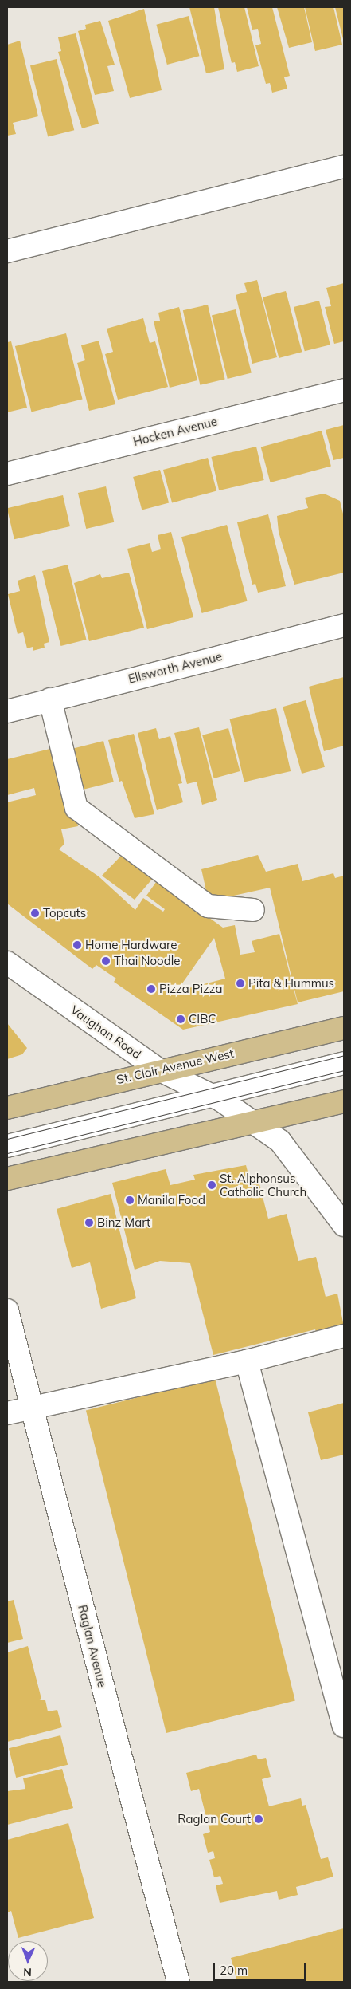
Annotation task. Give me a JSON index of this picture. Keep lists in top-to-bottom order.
{
  "streets": {
    "main road": ["St. Clair Avenue West"],
    "street": [
      "Hocken Avenue",
      "Ellsworth Avenue",
      "Vaughan Road",
      "Raglan Avenue"
    ]
  },
  "crossings": [
    ["Vaughan Road", "St. Clair Avenue West"]
  ],
  "places": [
    "Topcuts",
    "Home Hardware",
    "Thai Noodle",
    "Pita & Hummus",
    "Pizza Pizza",
    "CIBC",
    "St. Alphonsus Catholic Church",
    "Manila Food",
    "Binz Mart",
    "Raglan Court"
  ],
  "scale_bar": "20 m",
  "north": "bottom"
}
